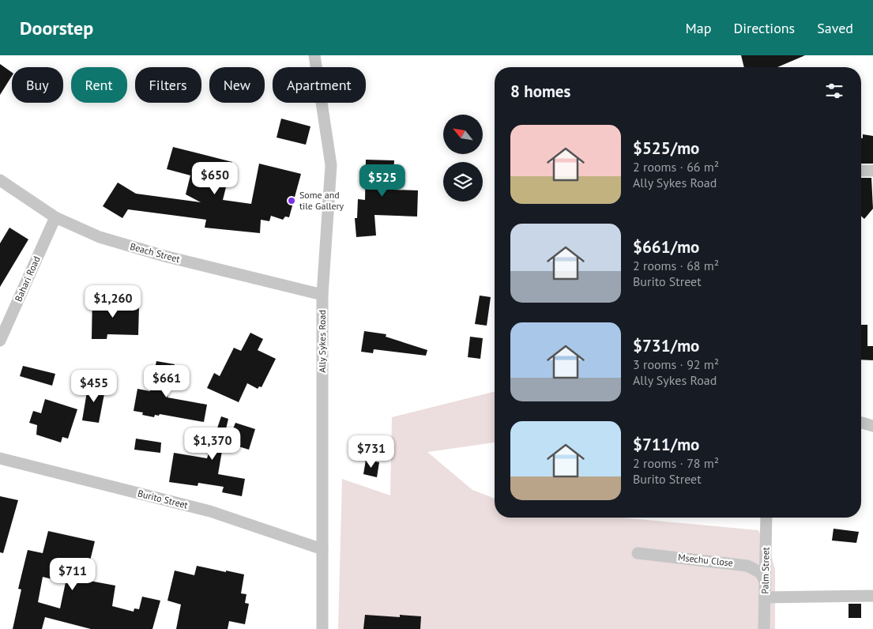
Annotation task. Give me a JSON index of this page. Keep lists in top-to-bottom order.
{
  "streets": {
    "street": [
      "Beach Street",
      "Bahari Road",
      "Ally Sykes Road",
      "Burito Street",
      "Msechu Close",
      "Palm Street"
    ]
  },
  "crossings": [
    ["Beach Street", "Bahari Road"],
    ["Beach Street", "Ally Sykes Road"],
    ["Ally Sykes Road", "Burito Street"],
    ["Msechu Close", "Palm Street"]
  ],
  "places": ["Some and tile Gallery"],
  "north": "top left",
  "page": {
    "header": "Doorstep",
    "nav": ["Map", "Directions", "Saved"],
    "chip": [
      "Buy",
      "Rent",
      "Filters",
      "New",
      "Apartment"
    ],
    "heading": "8 homes",
    "list": [
      {
        "name": "$525/mo",
        "note": "2 rooms · 66 m² · Ally Sykes Road"
      },
      {
        "name": "$661/mo",
        "note": "2 rooms · 68 m² · Burito Street"
      },
      {
        "name": "$731/mo",
        "note": "3 rooms · 92 m² · Ally Sykes Road"
      },
      {
        "name": "$711/mo",
        "note": "2 rooms · 78 m² · Burito Street"
      }
    ],
    "price": [
      "$650",
      "$525",
      "$1,260",
      "$661",
      "$455",
      "$1,370",
      "$731",
      "$711"
    ]
  }
}
